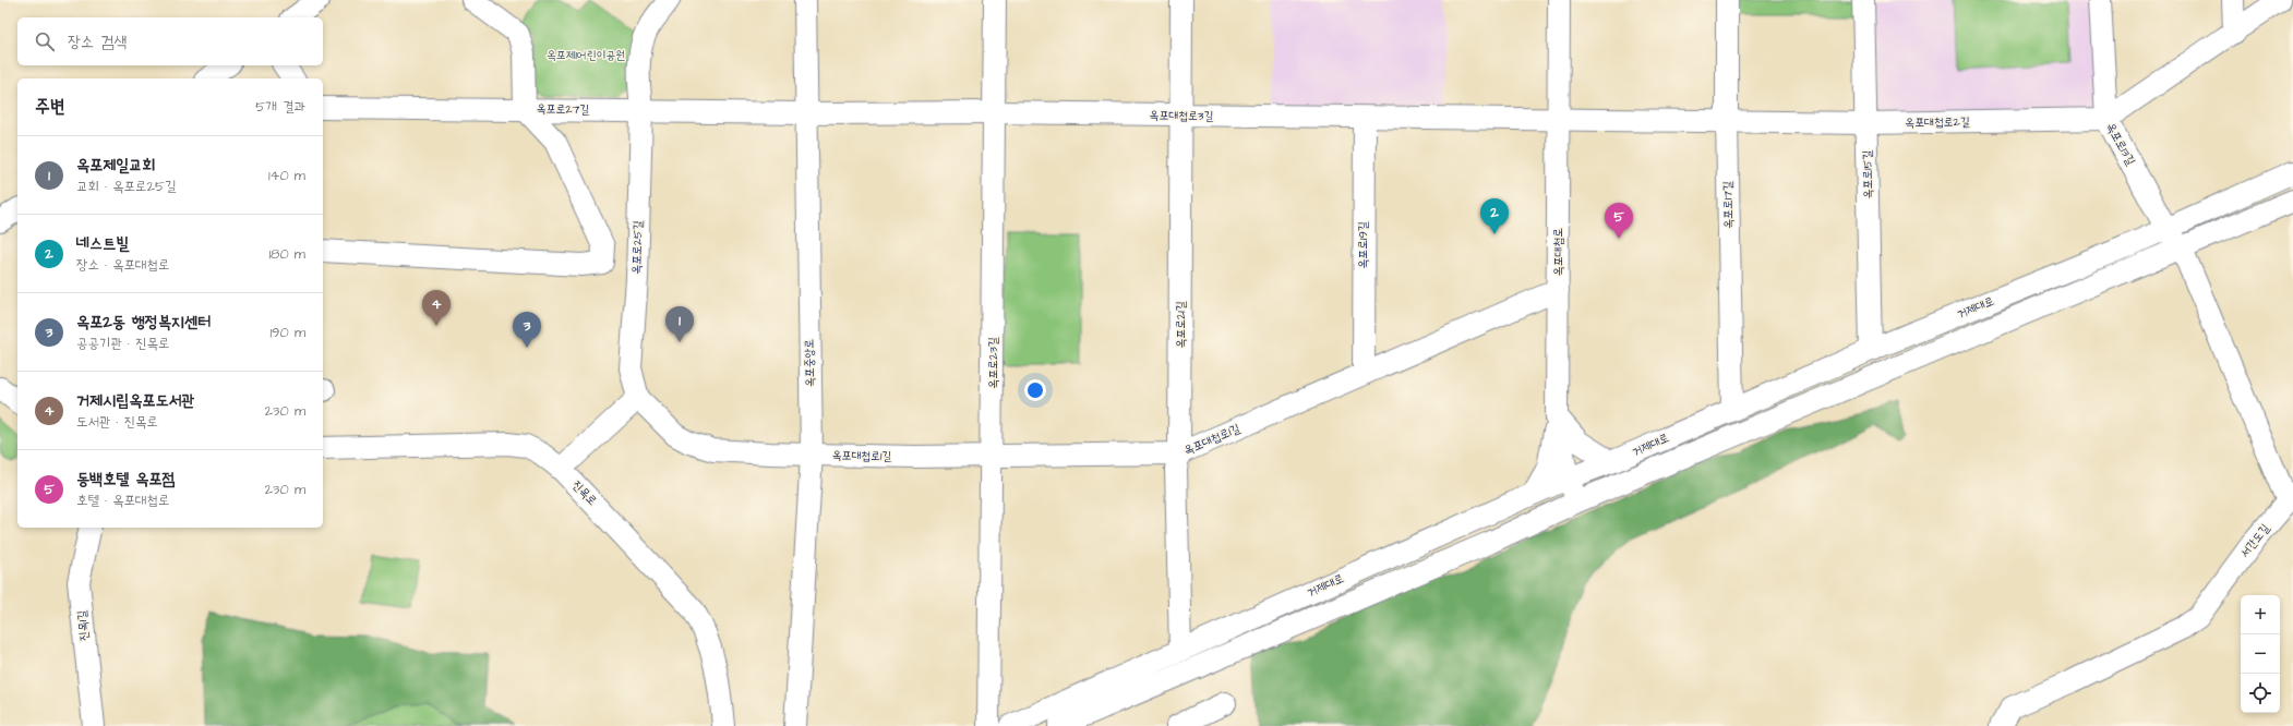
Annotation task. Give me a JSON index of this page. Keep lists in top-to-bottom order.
{
  "streets": {
    "street": [
      "옥포로27길",
      "옥포대첩로3길",
      "옥포대첩로2길",
      "옥포로13길",
      "옥포로15길",
      "옥포로17길",
      "옥포로19길",
      "옥포로25길",
      "옥포대첩로",
      "거제대로",
      "옥포로21길",
      "옥포중앙로",
      "옥포로23길",
      "옥포대첩로1길",
      "진목로",
      "서간도길",
      "진목1길"
    ]
  },
  "crossings": [
    ["옥포로27길", "옥포대첩로3길"],
    ["옥포로27길", "옥포로25길"],
    ["옥포로27길", "옥포중앙로"],
    ["옥포대첩로3길", "옥포대첩로2길"],
    ["옥포대첩로3길", "옥포로19길"],
    ["옥포대첩로3길", "옥포대첩로"],
    ["옥포대첩로3길", "옥포로21길"],
    ["옥포대첩로3길", "옥포중앙로"],
    ["옥포대첩로3길", "옥포로23길"],
    ["옥포대첩로2길", "옥포로13길"],
    ["옥포대첩로2길", "옥포로15길"],
    ["옥포대첩로2길", "옥포로17길"],
    ["옥포대첩로2길", "옥포대첩로"],
    ["옥포로13길", "거제대로"],
    ["옥포로13길", "서간도길"],
    ["옥포로15길", "거제대로"],
    ["옥포로17길", "거제대로"],
    ["옥포로19길", "옥포대첩로1길"],
    ["옥포로25길", "옥포대첩로1길"],
    ["옥포대첩로", "거제대로"],
    ["옥포대첩로", "옥포대첩로1길"],
    ["거제대로", "옥포로21길"],
    ["거제대로", "서간도길"],
    ["옥포로21길", "옥포대첩로1길"],
    ["옥포중앙로", "옥포대첩로1길"],
    ["옥포로23길", "옥포대첩로1길"]
  ],
  "parks": ["옥포제1어린이공원"],
  "page": {
    "search": "장소 검색",
    "heading": ["주변", "5개 결과"],
    "list": [
      {
        "mark": "1",
        "name": "옥포제일교회",
        "note": "교회 · 옥포로25길",
        "value": "140 m"
      },
      {
        "mark": "2",
        "name": "네스트빌",
        "note": "장소 · 옥포대첩로",
        "value": "180 m"
      },
      {
        "mark": "3",
        "name": "옥포2동 행정복지센터",
        "note": "공공기관 · 진목로",
        "value": "190 m"
      },
      {
        "mark": "4",
        "name": "거제시립옥포도서관",
        "note": "도서관 · 진목로",
        "value": "230 m"
      },
      {
        "mark": "5",
        "name": "동백호텔 옥포점",
        "note": "호텔 · 옥포대첩로",
        "value": "230 m"
      }
    ],
    "pins": [
      "2",
      "5",
      "4",
      "1",
      "3"
    ],
    "map_buttons": ["+", "−"]
  }
}
